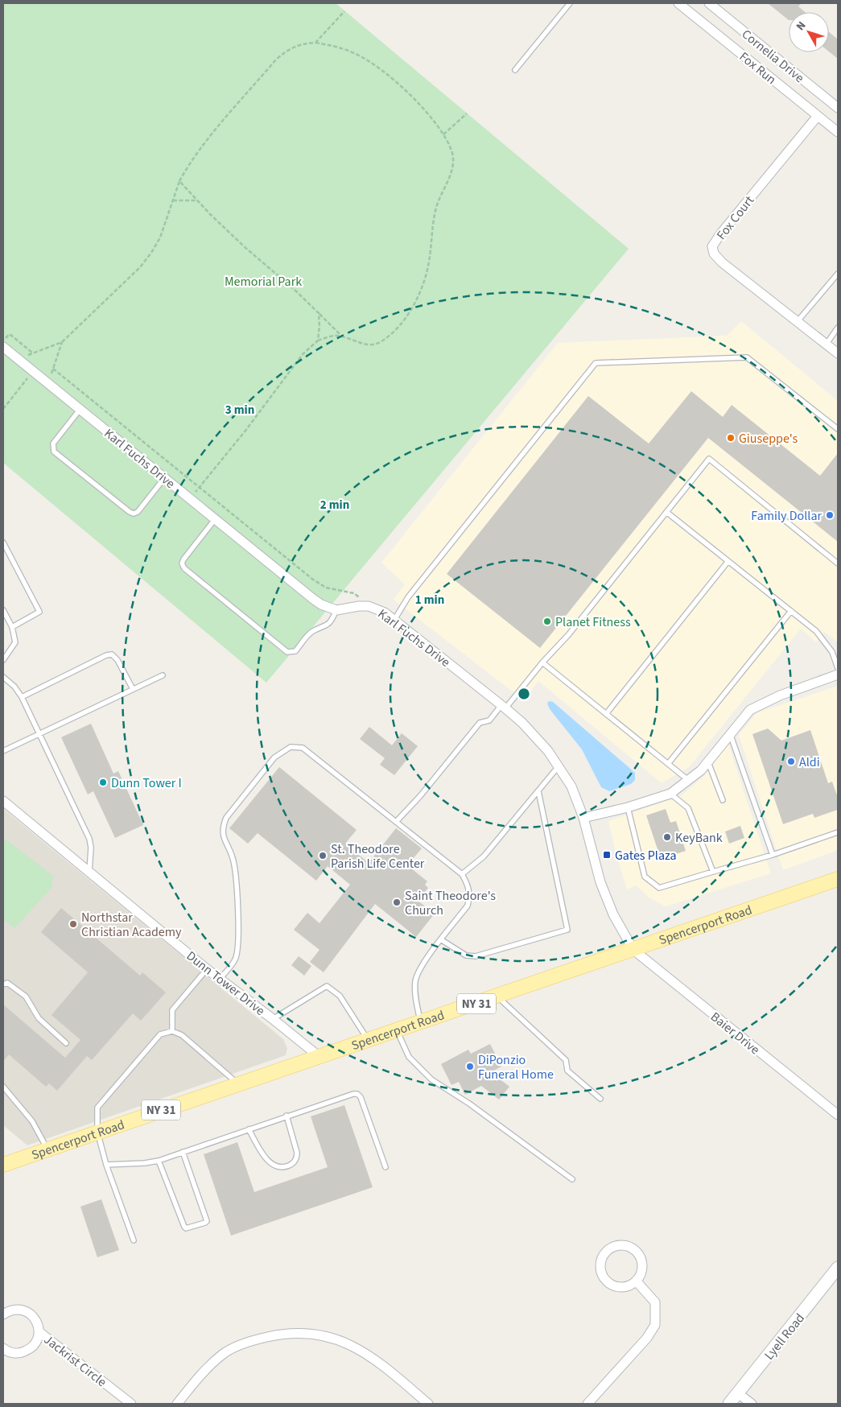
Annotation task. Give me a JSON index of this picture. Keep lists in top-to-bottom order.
{
  "streets": {
    "main road": ["Spencerport Road", "NY 31"],
    "street": [
      "Cornelia Drive",
      "Fox Run",
      "Fox Court",
      "Karl Fuchs Drive",
      "Dunn Tower Drive",
      "Baier Drive",
      "Lyell Road",
      "Jackrist Circle"
    ]
  },
  "crossings": [
    ["Fox Run", "Fox Court"],
    ["Karl Fuchs Drive", "Spencerport Road"],
    ["Karl Fuchs Drive", "Baier Drive"],
    ["Spencerport Road", "Dunn Tower Drive"],
    ["Spencerport Road", "Baier Drive"]
  ],
  "parks": ["Memorial Park"],
  "places": {
    "other": [
      "Giuseppe's",
      "Family Dollar",
      "Planet Fitness",
      "Aldi",
      "Dunn Tower I",
      "KeyBank",
      "St. Theodore Parish Life Center",
      "Saint Theodore's Church",
      "Northstar Christian Academy",
      "DiPonzio Funeral Home"
    ],
    "transit": ["Gates Plaza"]
  },
  "north": "top left",
  "rings": ["3 min", "2 min", "1 min"]
}
